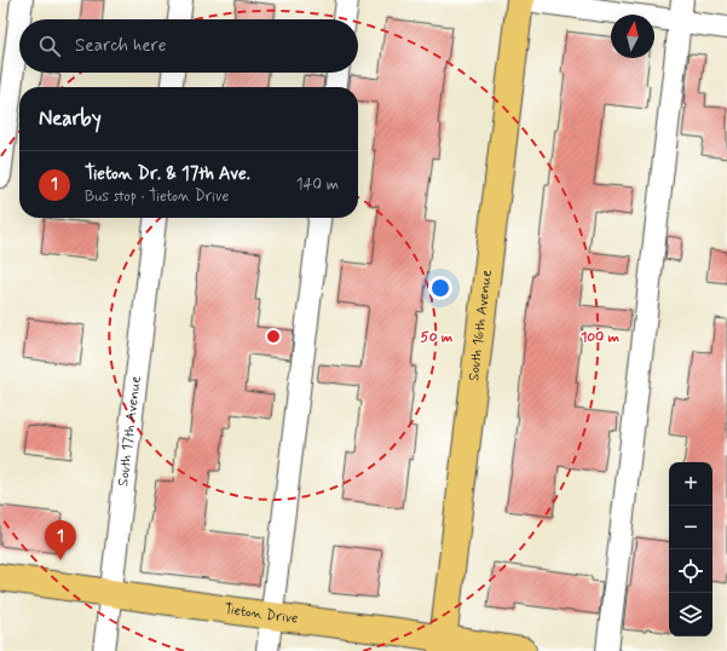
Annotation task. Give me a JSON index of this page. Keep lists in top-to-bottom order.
{
  "streets": {
    "main road": ["South 16th Avenue", "Tieton Drive"],
    "street": ["South 17th Avenue"]
  },
  "crossings": [
    ["South 16th Avenue", "Tieton Drive"],
    ["South 17th Avenue", "Tieton Drive"]
  ],
  "north": "top",
  "page": {
    "search": "Search here",
    "heading": "Nearby",
    "list": [
      {
        "mark": "1",
        "name": "Tieton Dr. & 17th Ave.",
        "note": "Bus stop · Tieton Drive",
        "value": "140 m"
      }
    ],
    "map_buttons": ["+", "−"],
    "pins": "1"
  },
  "rings": ["50 m", "100 m"]
}
